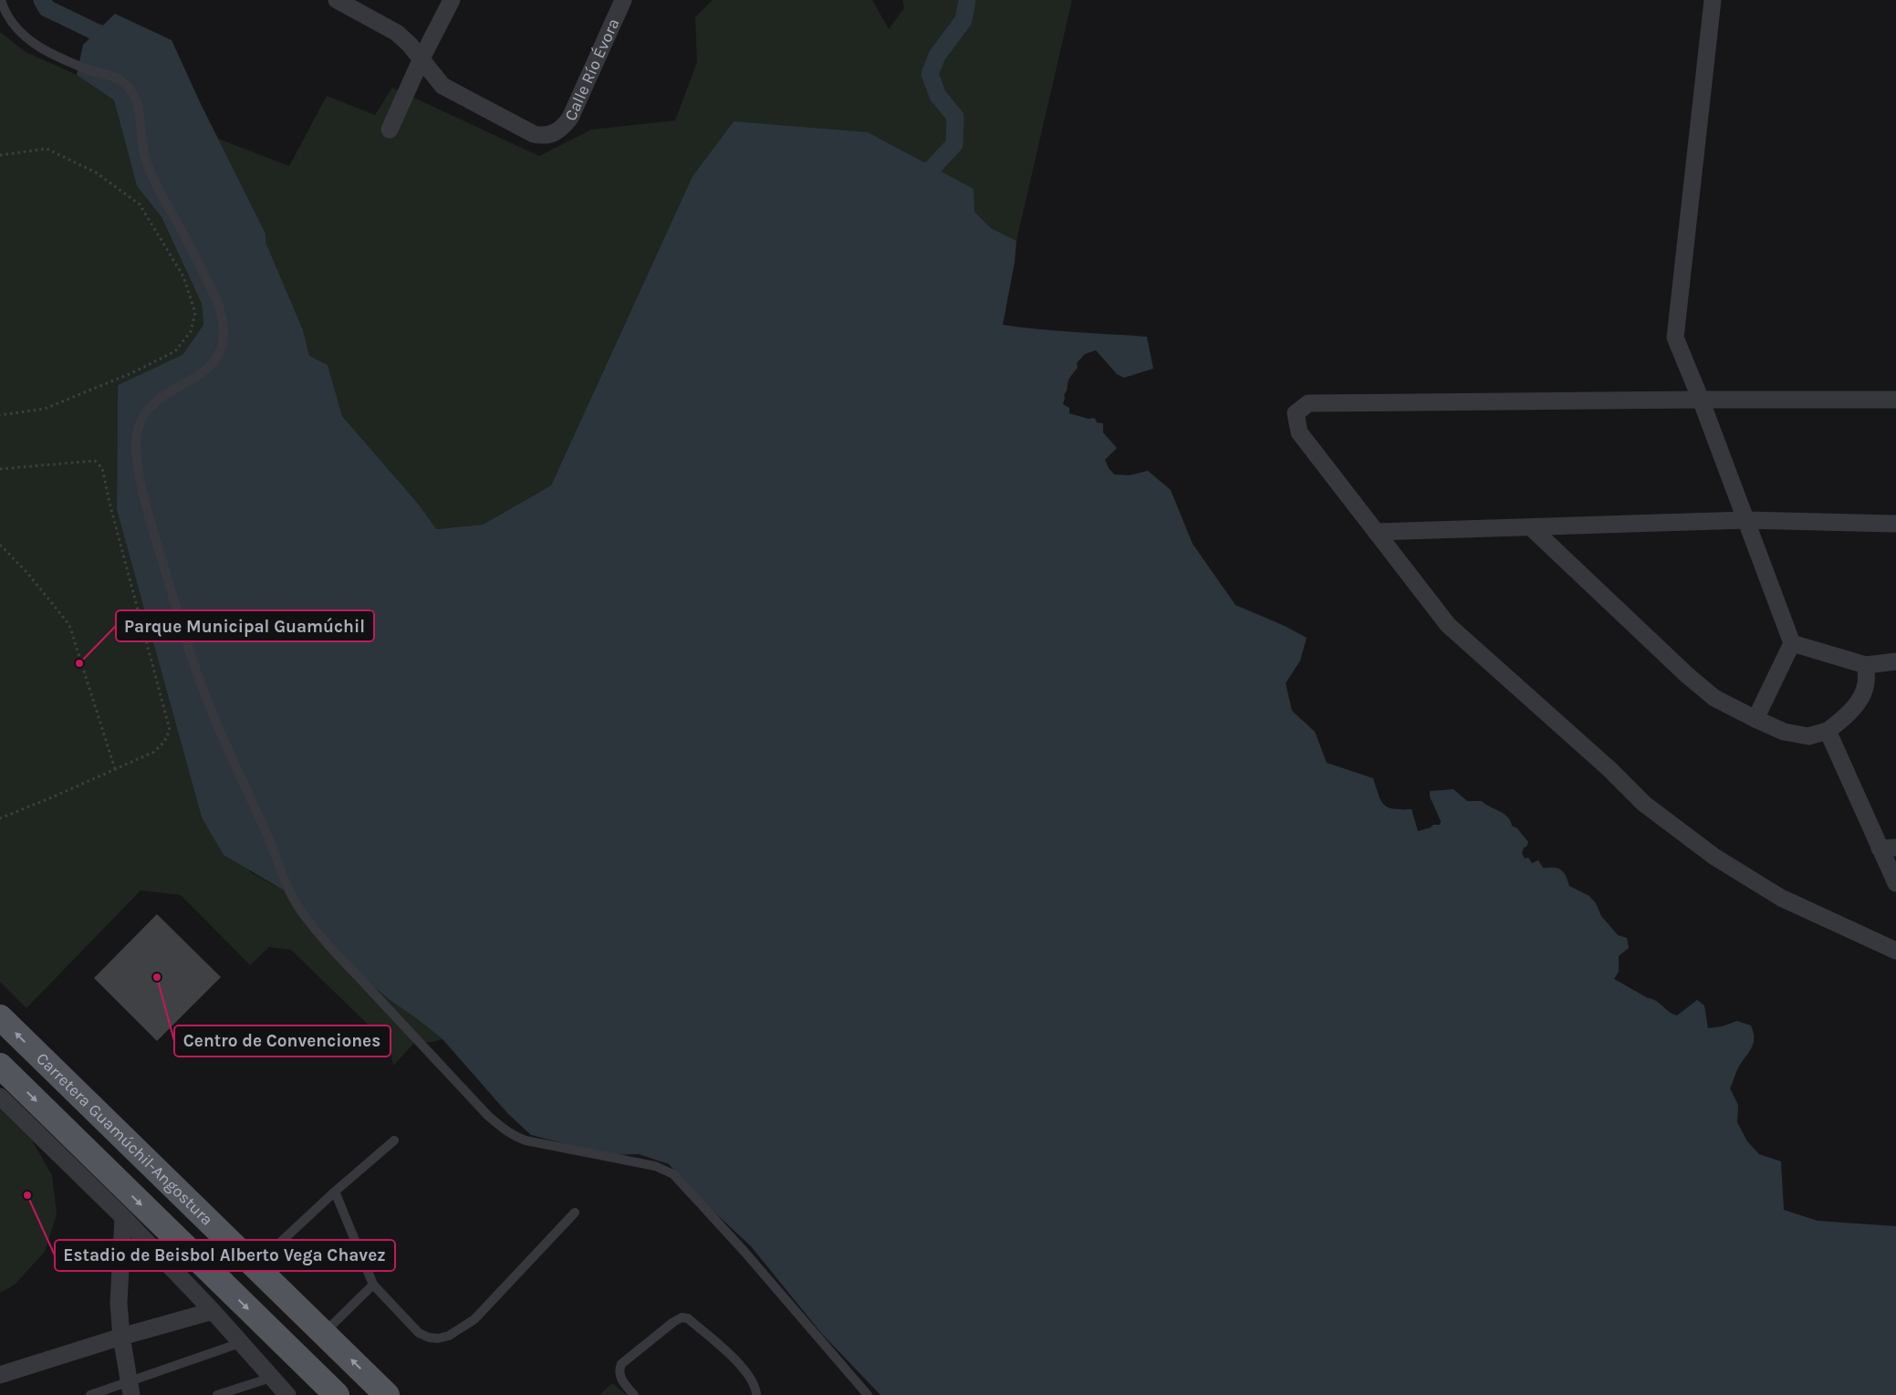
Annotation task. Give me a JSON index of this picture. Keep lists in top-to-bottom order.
{
  "streets": {
    "main road": ["Carretera Guamúchil-Angostura"],
    "street": ["Calle Río Évora"]
  },
  "places": ["Parque Municipal Guamúchil", "Centro de Convenciones", "Estadio de Beisbol Alberto Vega Chavez"]
}
